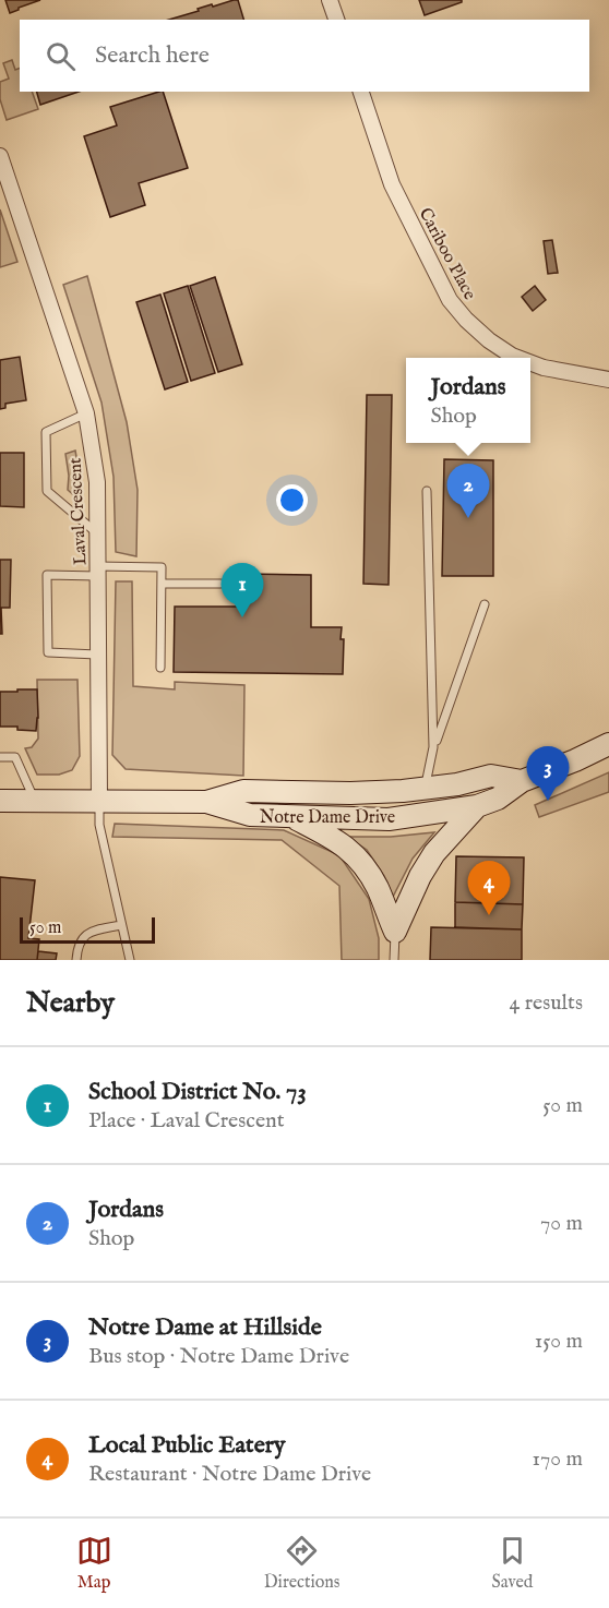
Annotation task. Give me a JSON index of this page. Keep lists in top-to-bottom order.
{
  "streets": {
    "street": ["Cariboo Place", "Laval Crescent", "Notre Dame Drive"]
  },
  "crossings": [
    ["Laval Crescent", "Notre Dame Drive"]
  ],
  "scale_bar": "50 m",
  "page": {
    "search": "Search here",
    "popup": ["Jordans", "Shop"],
    "pins": [
      "2",
      "1",
      "3",
      "4"
    ],
    "scale": "50 m",
    "heading": ["Nearby", "4 results"],
    "list": [
      {
        "mark": "1",
        "name": "School District No. 73",
        "note": "Place · Laval Crescent",
        "value": "50 m"
      },
      {
        "mark": "2",
        "name": "Jordans",
        "note": "Shop",
        "value": "70 m"
      },
      {
        "mark": "3",
        "name": "Notre Dame at Hillside",
        "note": "Bus stop · Notre Dame Drive",
        "value": "150 m"
      },
      {
        "mark": "4",
        "name": "Local Public Eatery",
        "note": "Restaurant · Notre Dame Drive",
        "value": "170 m"
      }
    ],
    "nav": ["Map", "Directions", "Saved"]
  }
}
